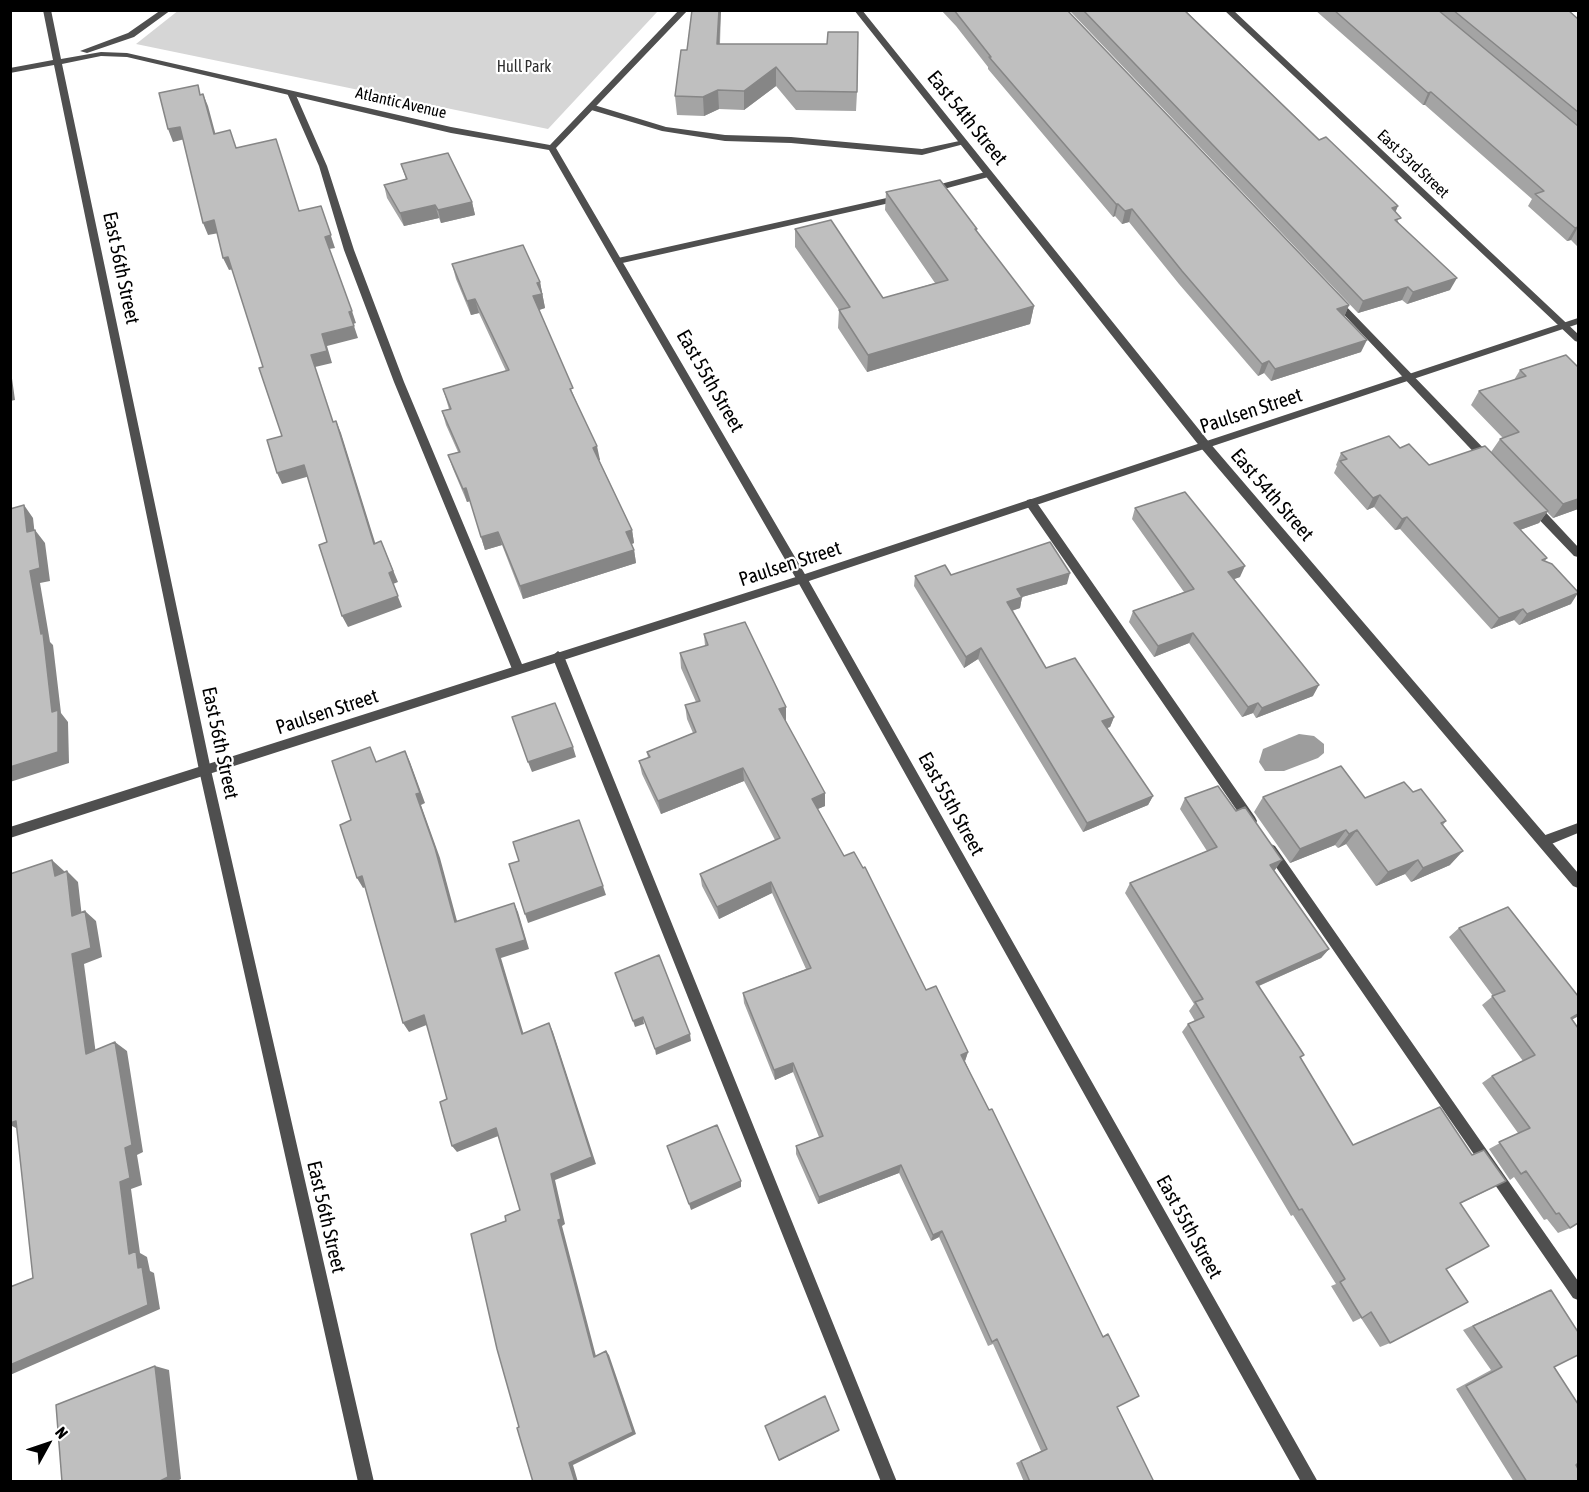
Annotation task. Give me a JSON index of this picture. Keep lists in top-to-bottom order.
{
  "streets": {
    "street": [
      "Atlantic Avenue",
      "East 54th Street",
      "East 53rd Street",
      "East 56th Street",
      "East 55th Street",
      "Paulsen Street"
    ]
  },
  "crossings": [
    ["Atlantic Avenue", "East 56th Street"],
    ["Atlantic Avenue", "East 55th Street"],
    ["East 54th Street", "Paulsen Street"],
    ["East 53rd Street", "Paulsen Street"],
    ["East 56th Street", "Paulsen Street"],
    ["East 55th Street", "Paulsen Street"]
  ],
  "parks": ["Hull Park"],
  "north": "top right"
}
